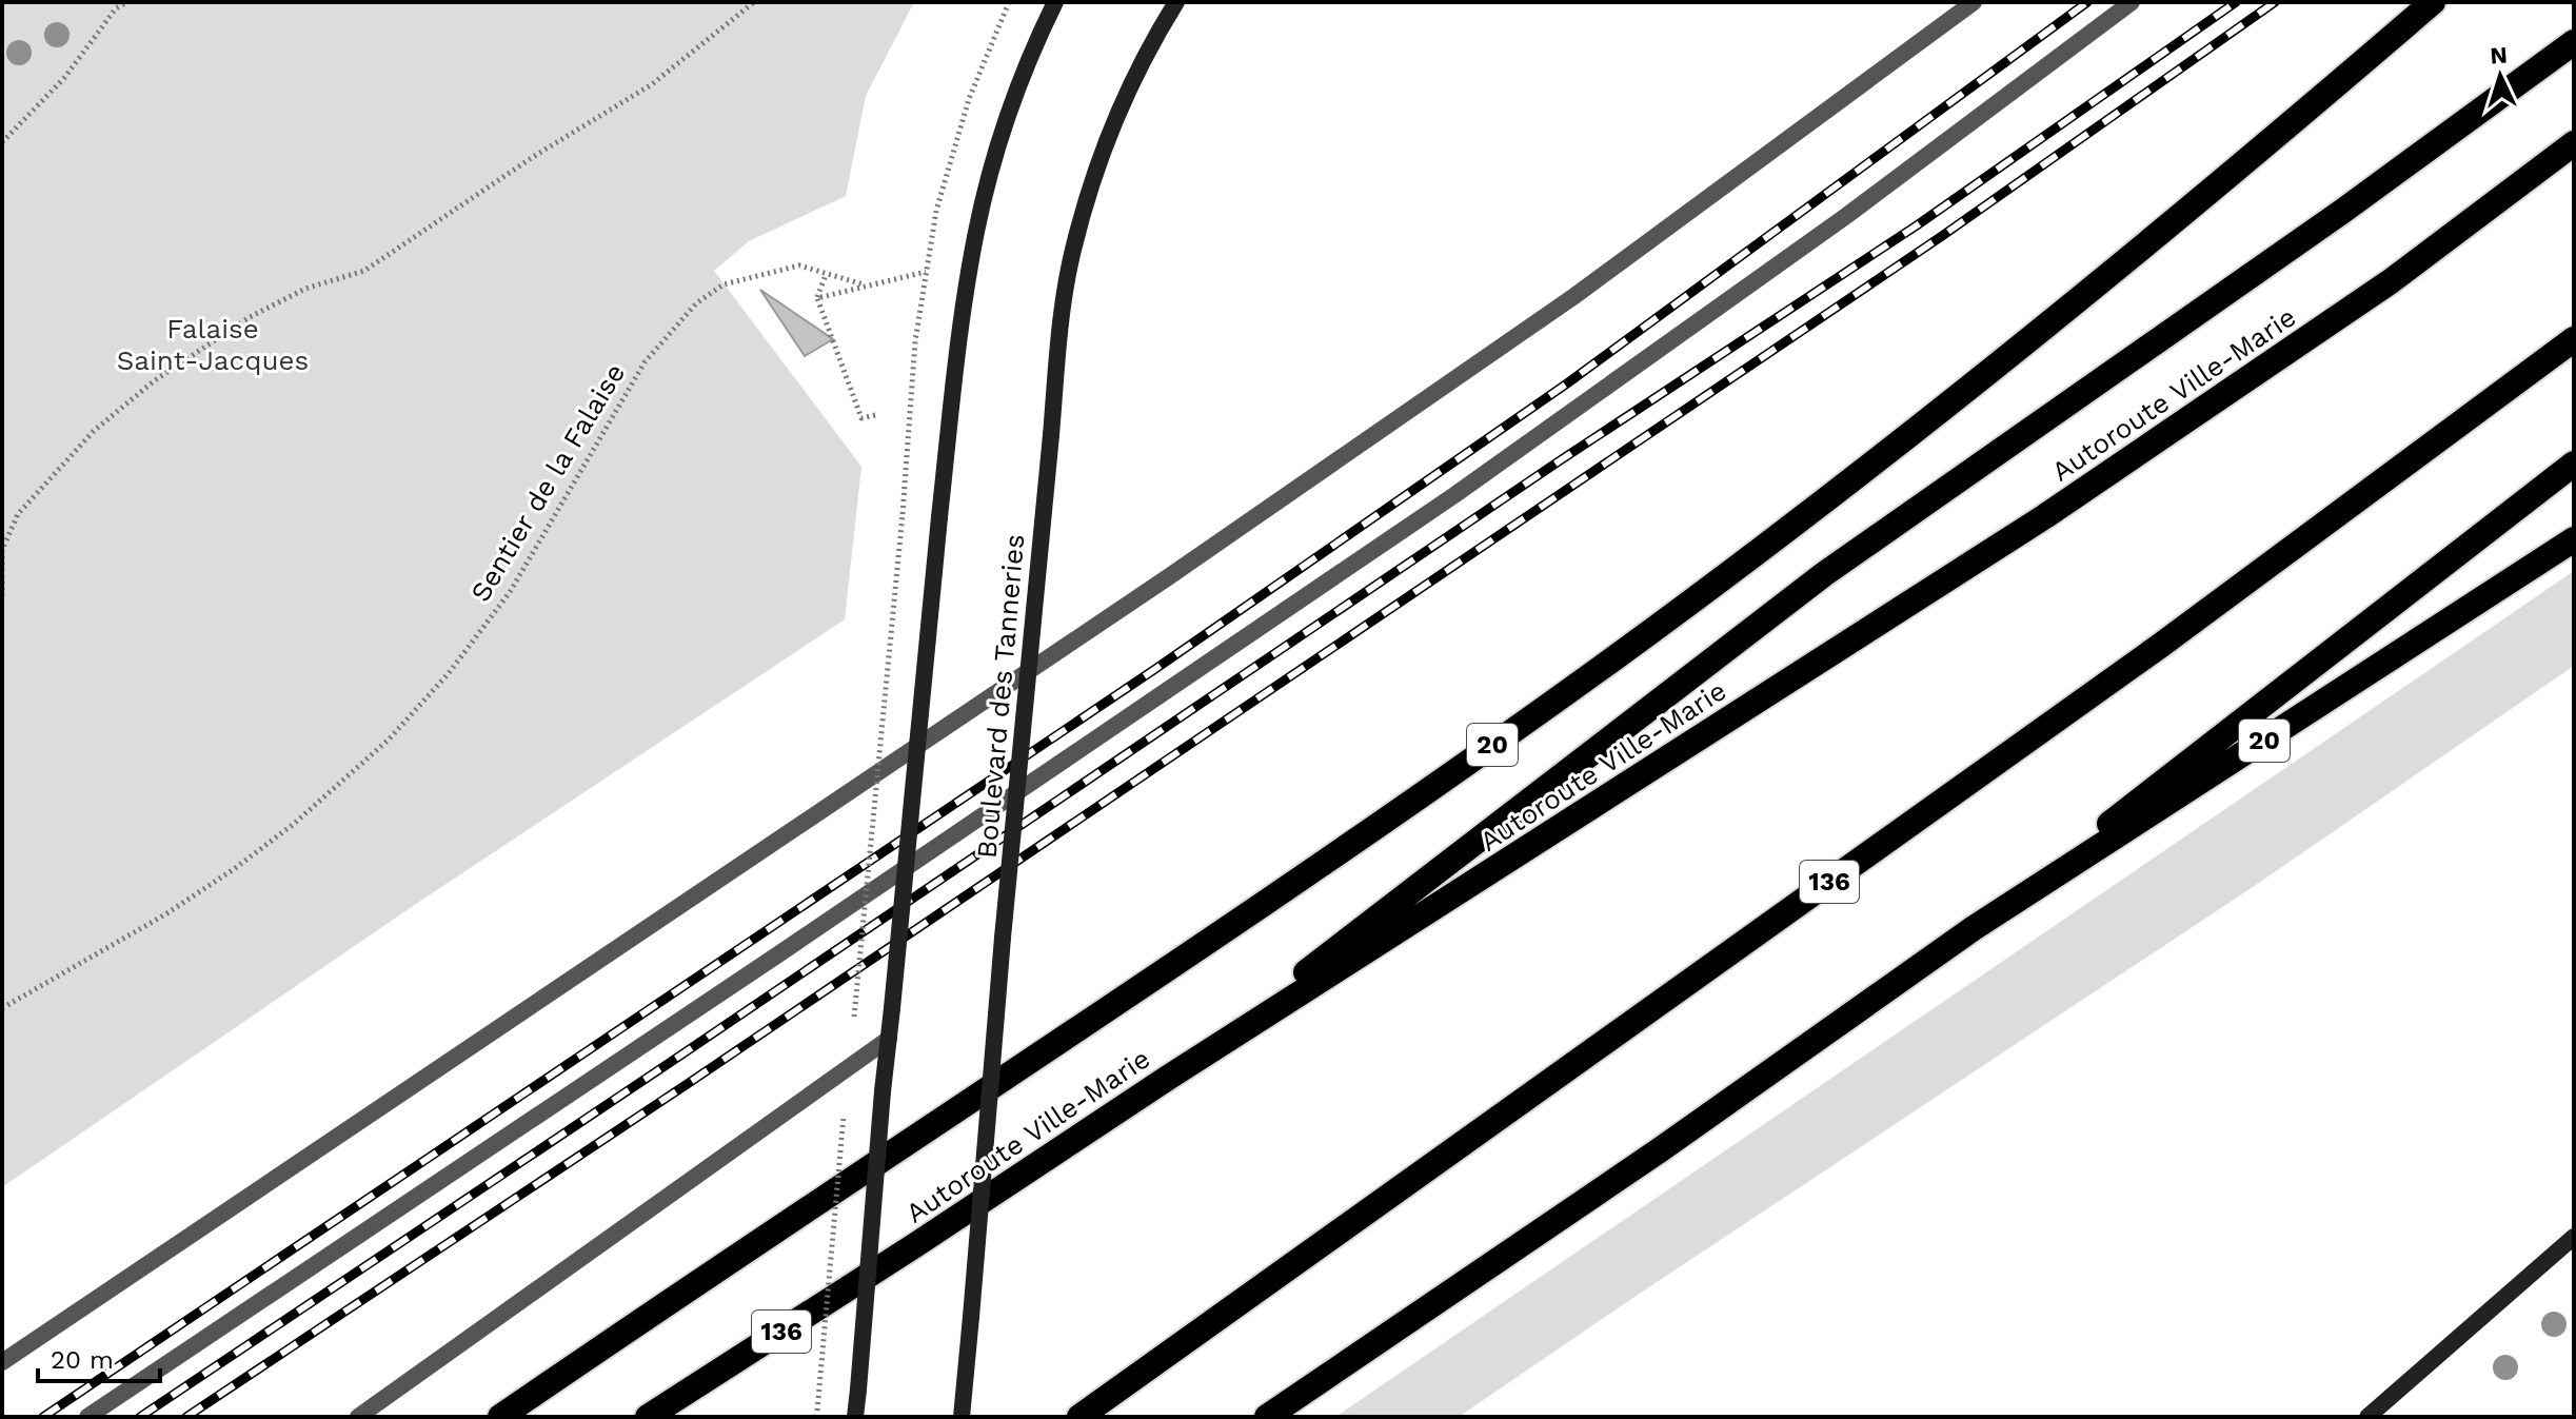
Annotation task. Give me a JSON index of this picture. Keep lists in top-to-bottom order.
{
  "streets": {
    "highway": ["Autoroute Ville-Marie", "20", "136"],
    "main road": ["Boulevard des Tanneries"],
    "path": ["Sentier de la Falaise"]
  },
  "parks": ["Falaise Saint-Jacques"],
  "scale_bar": "20 m",
  "north": "top"
}
